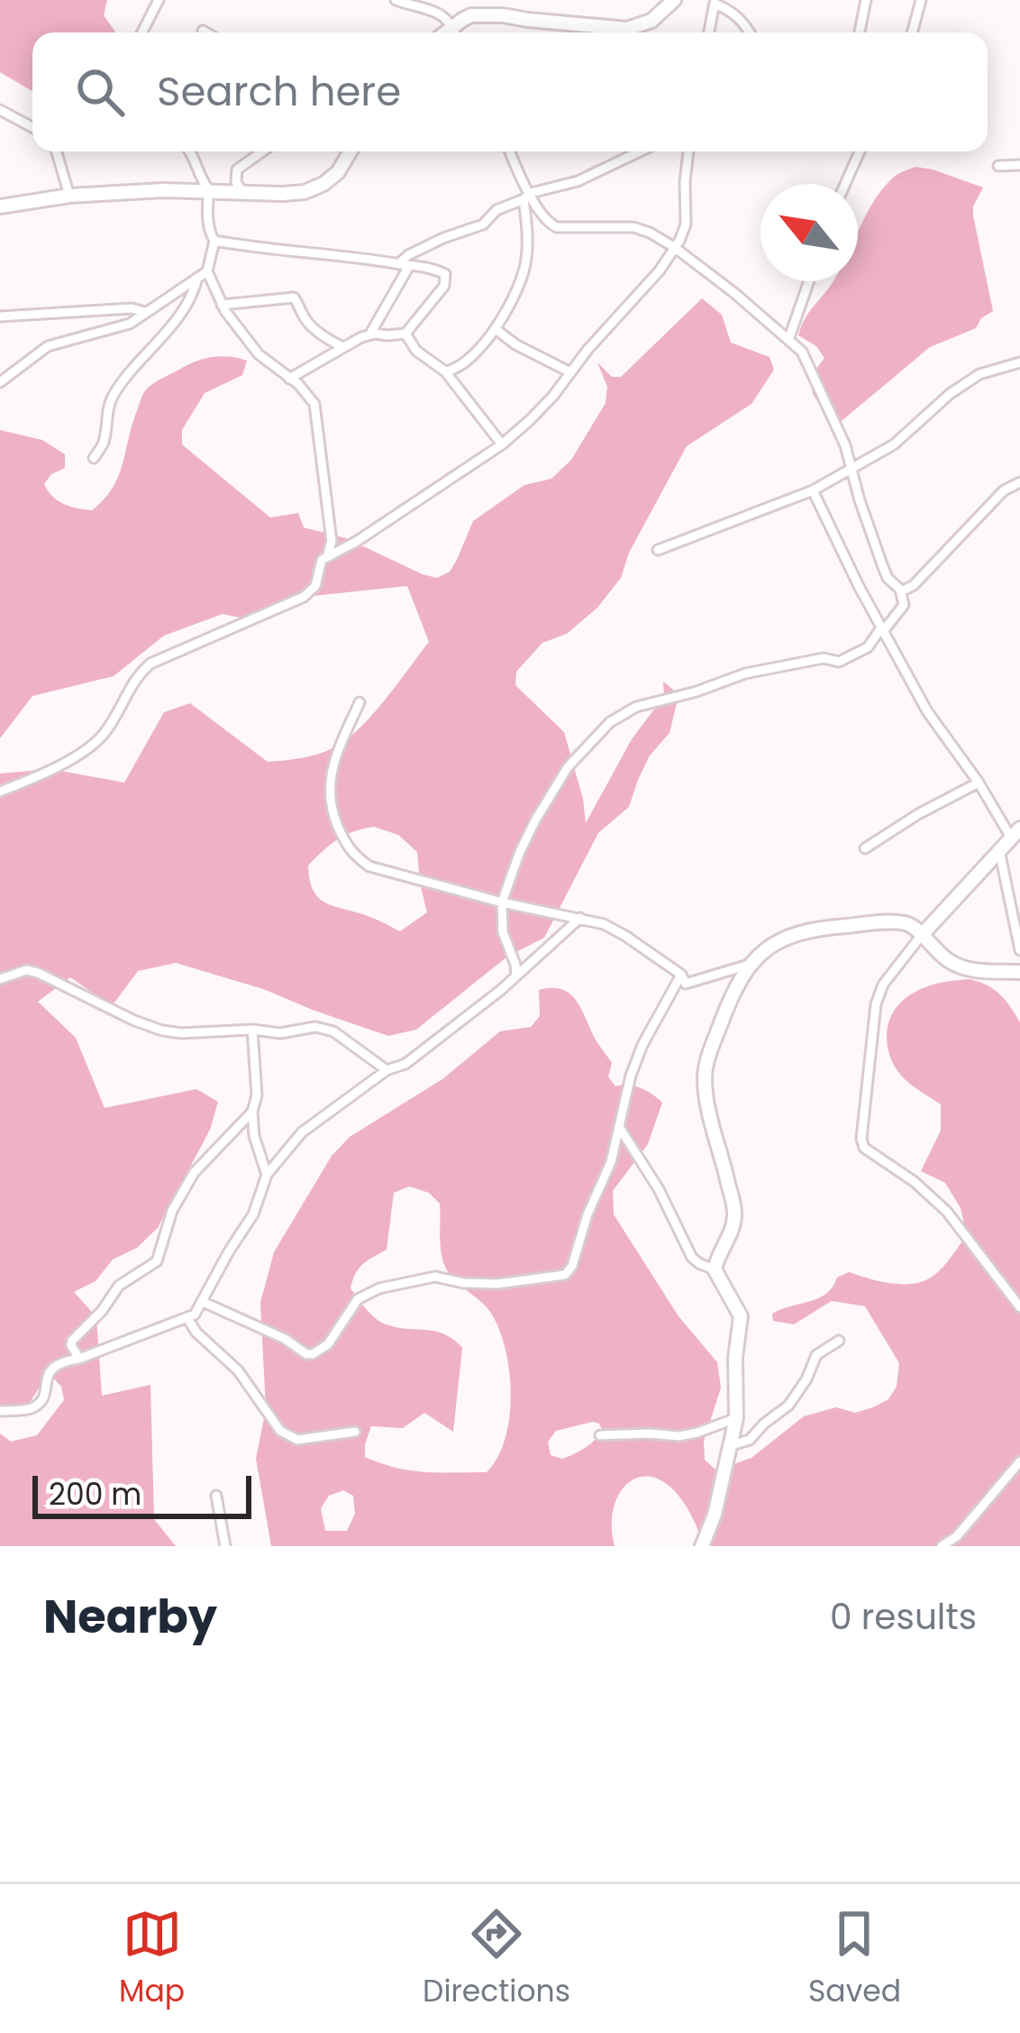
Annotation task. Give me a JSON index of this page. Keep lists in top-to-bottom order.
{
  "scale_bar": "200 m",
  "north": "top left",
  "page": {
    "search": "Search here",
    "scale": "200 m",
    "heading": ["Nearby", "0 results"],
    "nav": ["Map", "Directions", "Saved"]
  }
}
